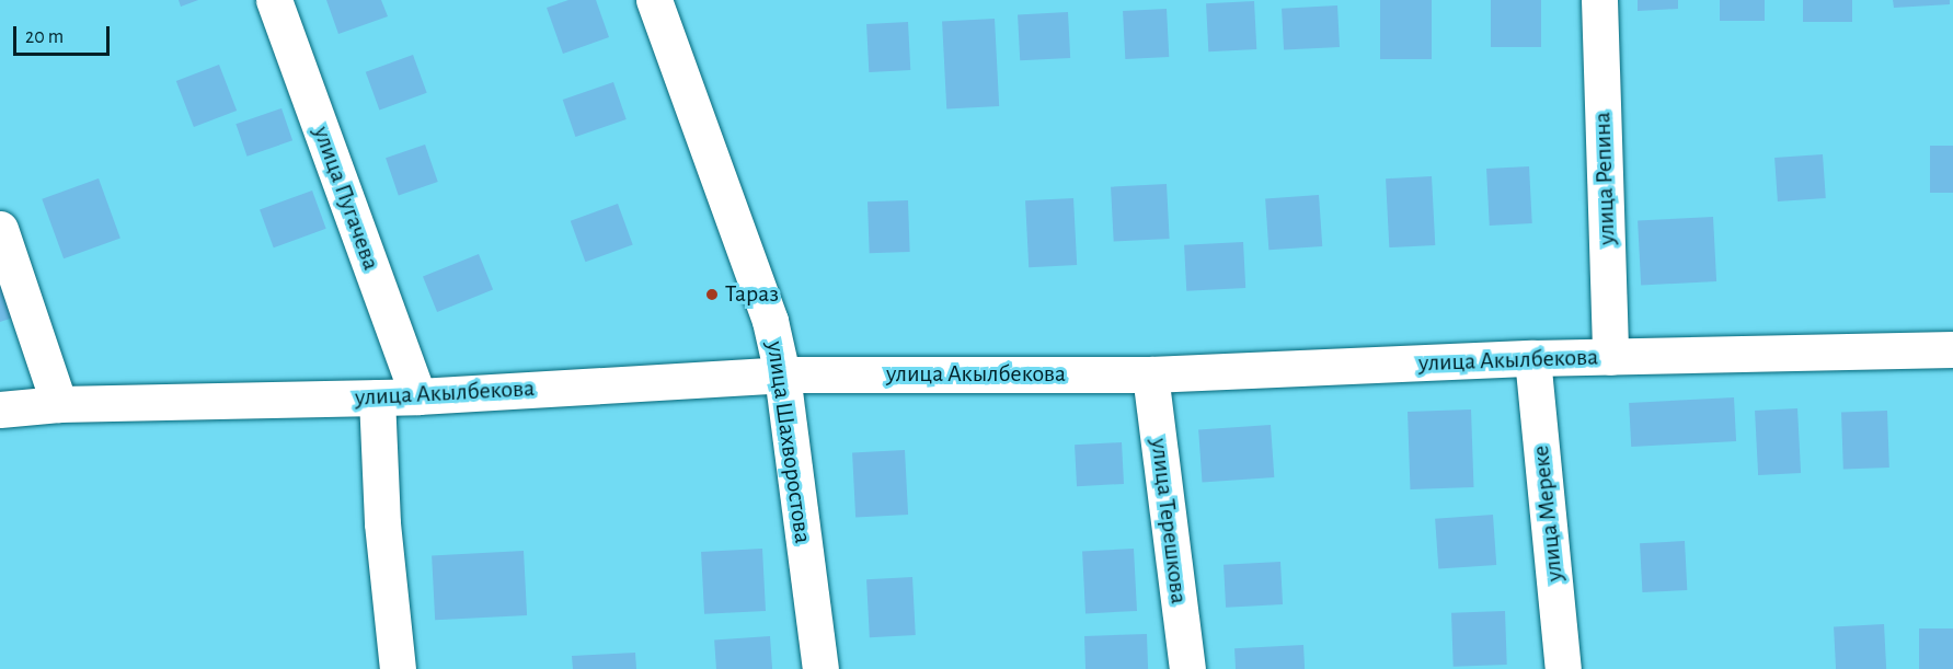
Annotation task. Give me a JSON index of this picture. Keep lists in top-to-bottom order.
{
  "streets": {
    "street": [
      "улица Репина",
      "улица Пугачева",
      "улица Акылбекова",
      "улица Шахворостова",
      "улица Мереке",
      "улица Терешкова"
    ]
  },
  "crossings": [
    ["улица Репина", "улица Акылбекова"],
    ["улица Пугачева", "улица Акылбекова"],
    ["улица Акылбекова", "улица Шахворостова"],
    ["улица Акылбекова", "улица Мереке"],
    ["улица Акылбекова", "улица Терешкова"]
  ],
  "places": ["Тараз"],
  "scale_bar": "20 m"
}
